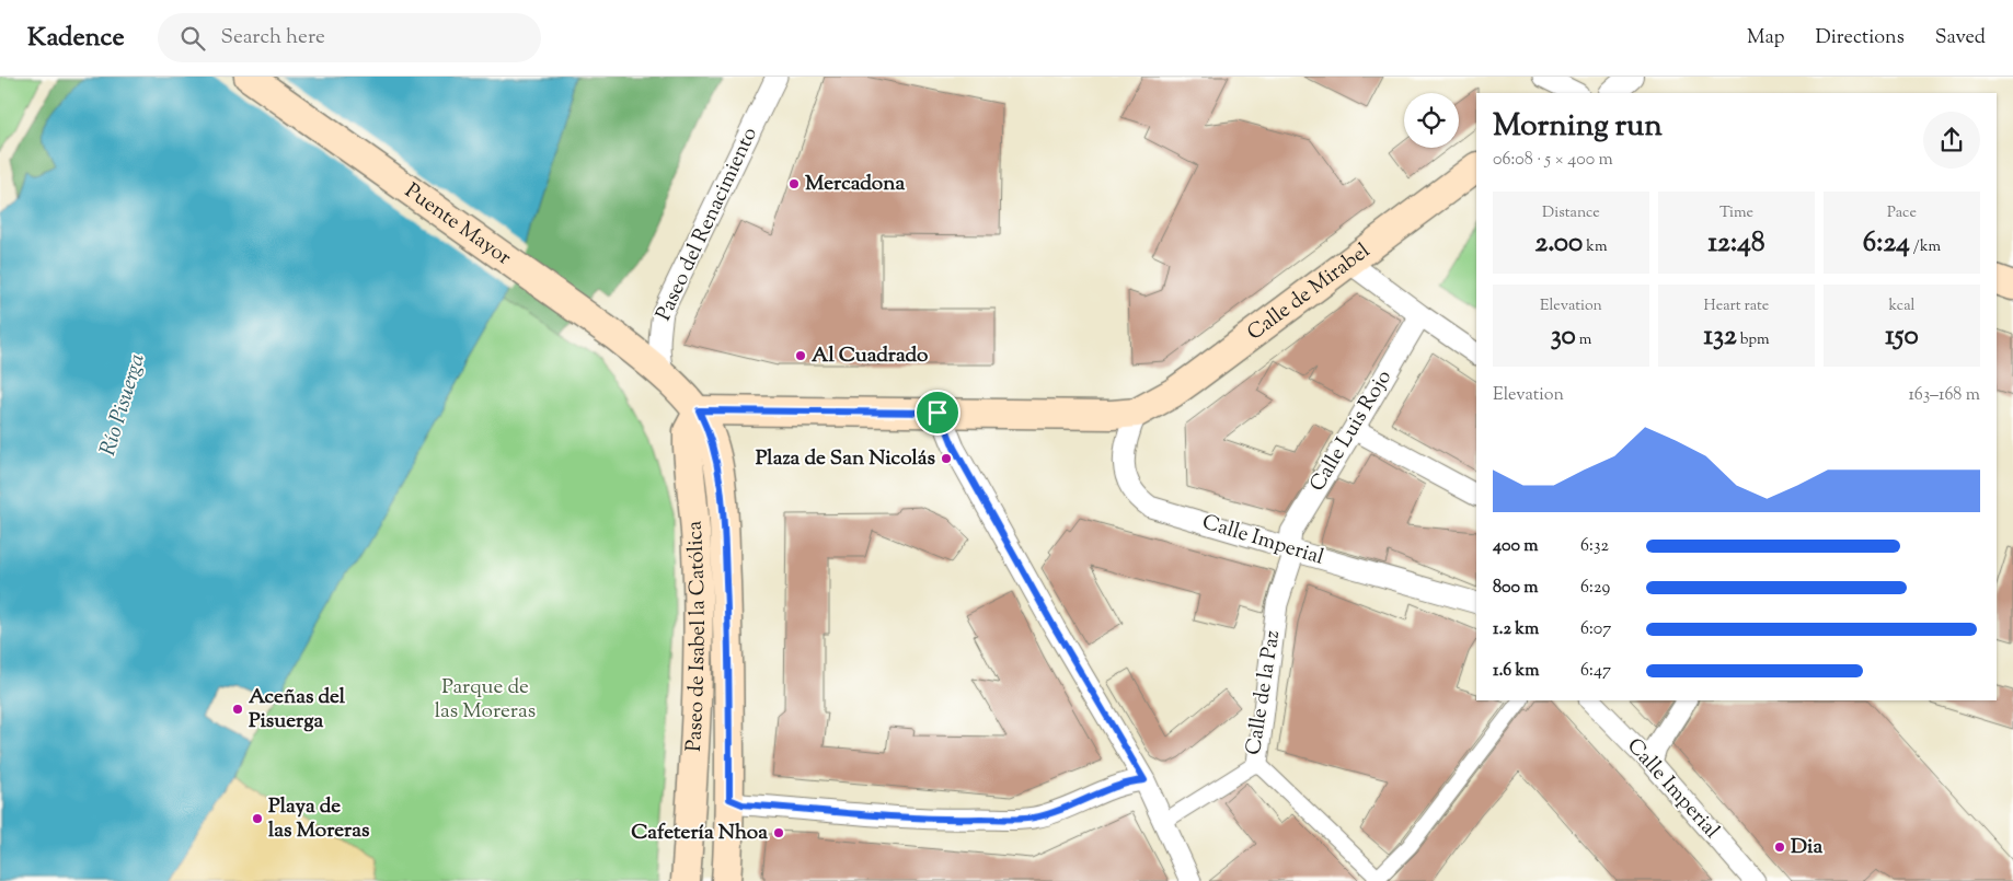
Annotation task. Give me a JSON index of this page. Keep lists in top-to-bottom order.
{
  "streets": {
    "main road": ["Puente Mayor", "Calle de Mirabel", "Paseo de Isabel la Católica"],
    "street": [
      "Paseo del Renacimiento",
      "Calle Luis Rojo",
      "Calle Imperial",
      "Calle de la Paz"
    ]
  },
  "crossings": [
    ["Puente Mayor", "Paseo del Renacimiento"],
    ["Calle de Mirabel", "Calle Imperial"],
    ["Calle Luis Rojo", "Calle Imperial"],
    ["Calle Luis Rojo", "Calle de la Paz"],
    ["Calle Imperial", "Calle de la Paz"]
  ],
  "water": ["Río Pisuerga"],
  "parks": ["Parque de las Moreras"],
  "places": [
    "Mercadona",
    "Al Cuadrado",
    "Plaza de San Nicolás",
    "Aceñas del Pisuerga",
    "Playa de las Moreras",
    "Cafetería Nhoa",
    "Dia"
  ],
  "page": {
    "header": "Kadence",
    "search": "Search here",
    "nav": ["Map", "Directions", "Saved"],
    "heading": ["Morning run", "06:08 · 5 × 400 m"],
    "stats": [
      ["Distance", "2.00 km"],
      ["Time", "12:48"],
      ["Pace", "6:24 /km"],
      ["Elevation", "30 m"],
      ["Heart rate", "132 bpm"],
      ["kcal", "150"]
    ],
    "chart": ["Elevation", "163–168 m"],
    "list": [
      {
        "name": "400 m",
        "note": "6:32"
      },
      {
        "name": "800 m",
        "note": "6:29"
      },
      {
        "name": "1.2 km",
        "note": "6:07"
      },
      {
        "name": "1.6 km",
        "note": "6:47"
      }
    ]
  }
}
